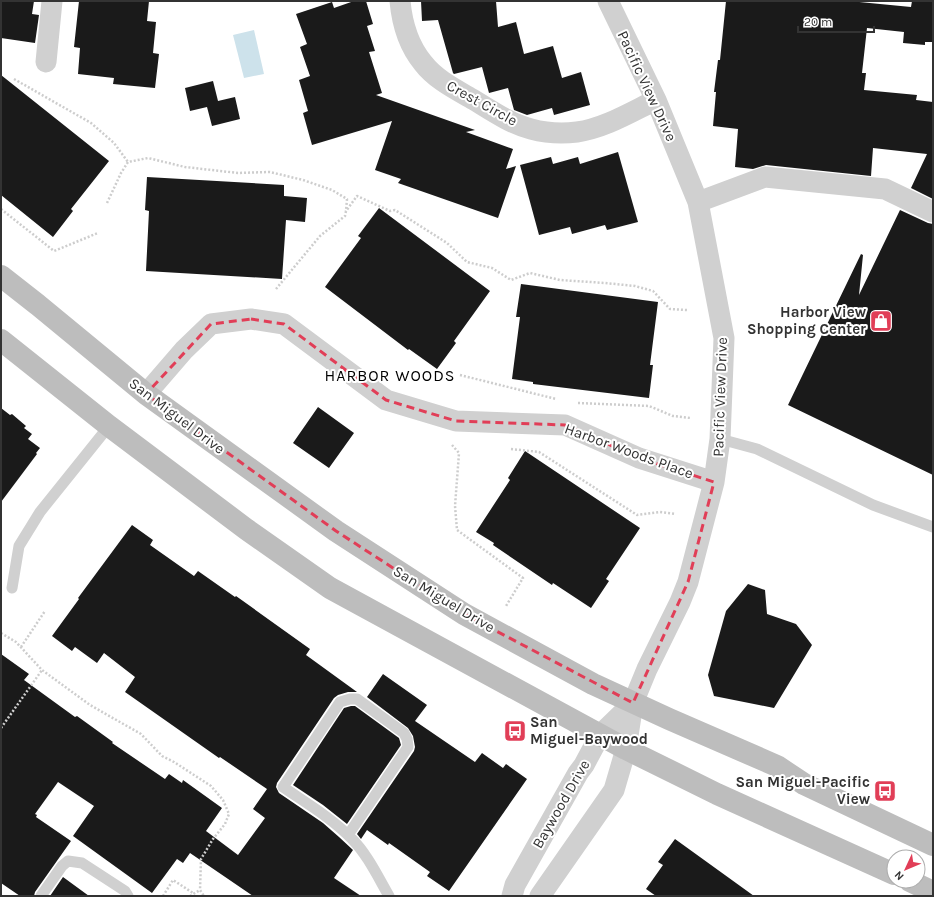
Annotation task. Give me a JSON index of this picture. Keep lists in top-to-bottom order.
{
  "streets": {
    "main road": ["San Miguel Drive"],
    "street": [
      "Pacific View Drive",
      "Crest Circle",
      "Harbor Woods Place",
      "Baywood Drive"
    ]
  },
  "crossings": [
    ["Pacific View Drive", "Crest Circle"],
    ["Pacific View Drive", "San Miguel Drive"],
    ["Pacific View Drive", "Harbor Woods Place"],
    ["Pacific View Drive", "Baywood Drive"],
    ["San Miguel Drive", "Harbor Woods Place"],
    ["San Miguel Drive", "Baywood Drive"]
  ],
  "districts": ["HARBOR WOODS"],
  "places": {
    "shop": ["Harbor View Shopping Center"],
    "bus stop": ["San Miguel-Baywood", "San Miguel-Pacific View"]
  },
  "scale_bar": "20 m",
  "north": "bottom left"
}
